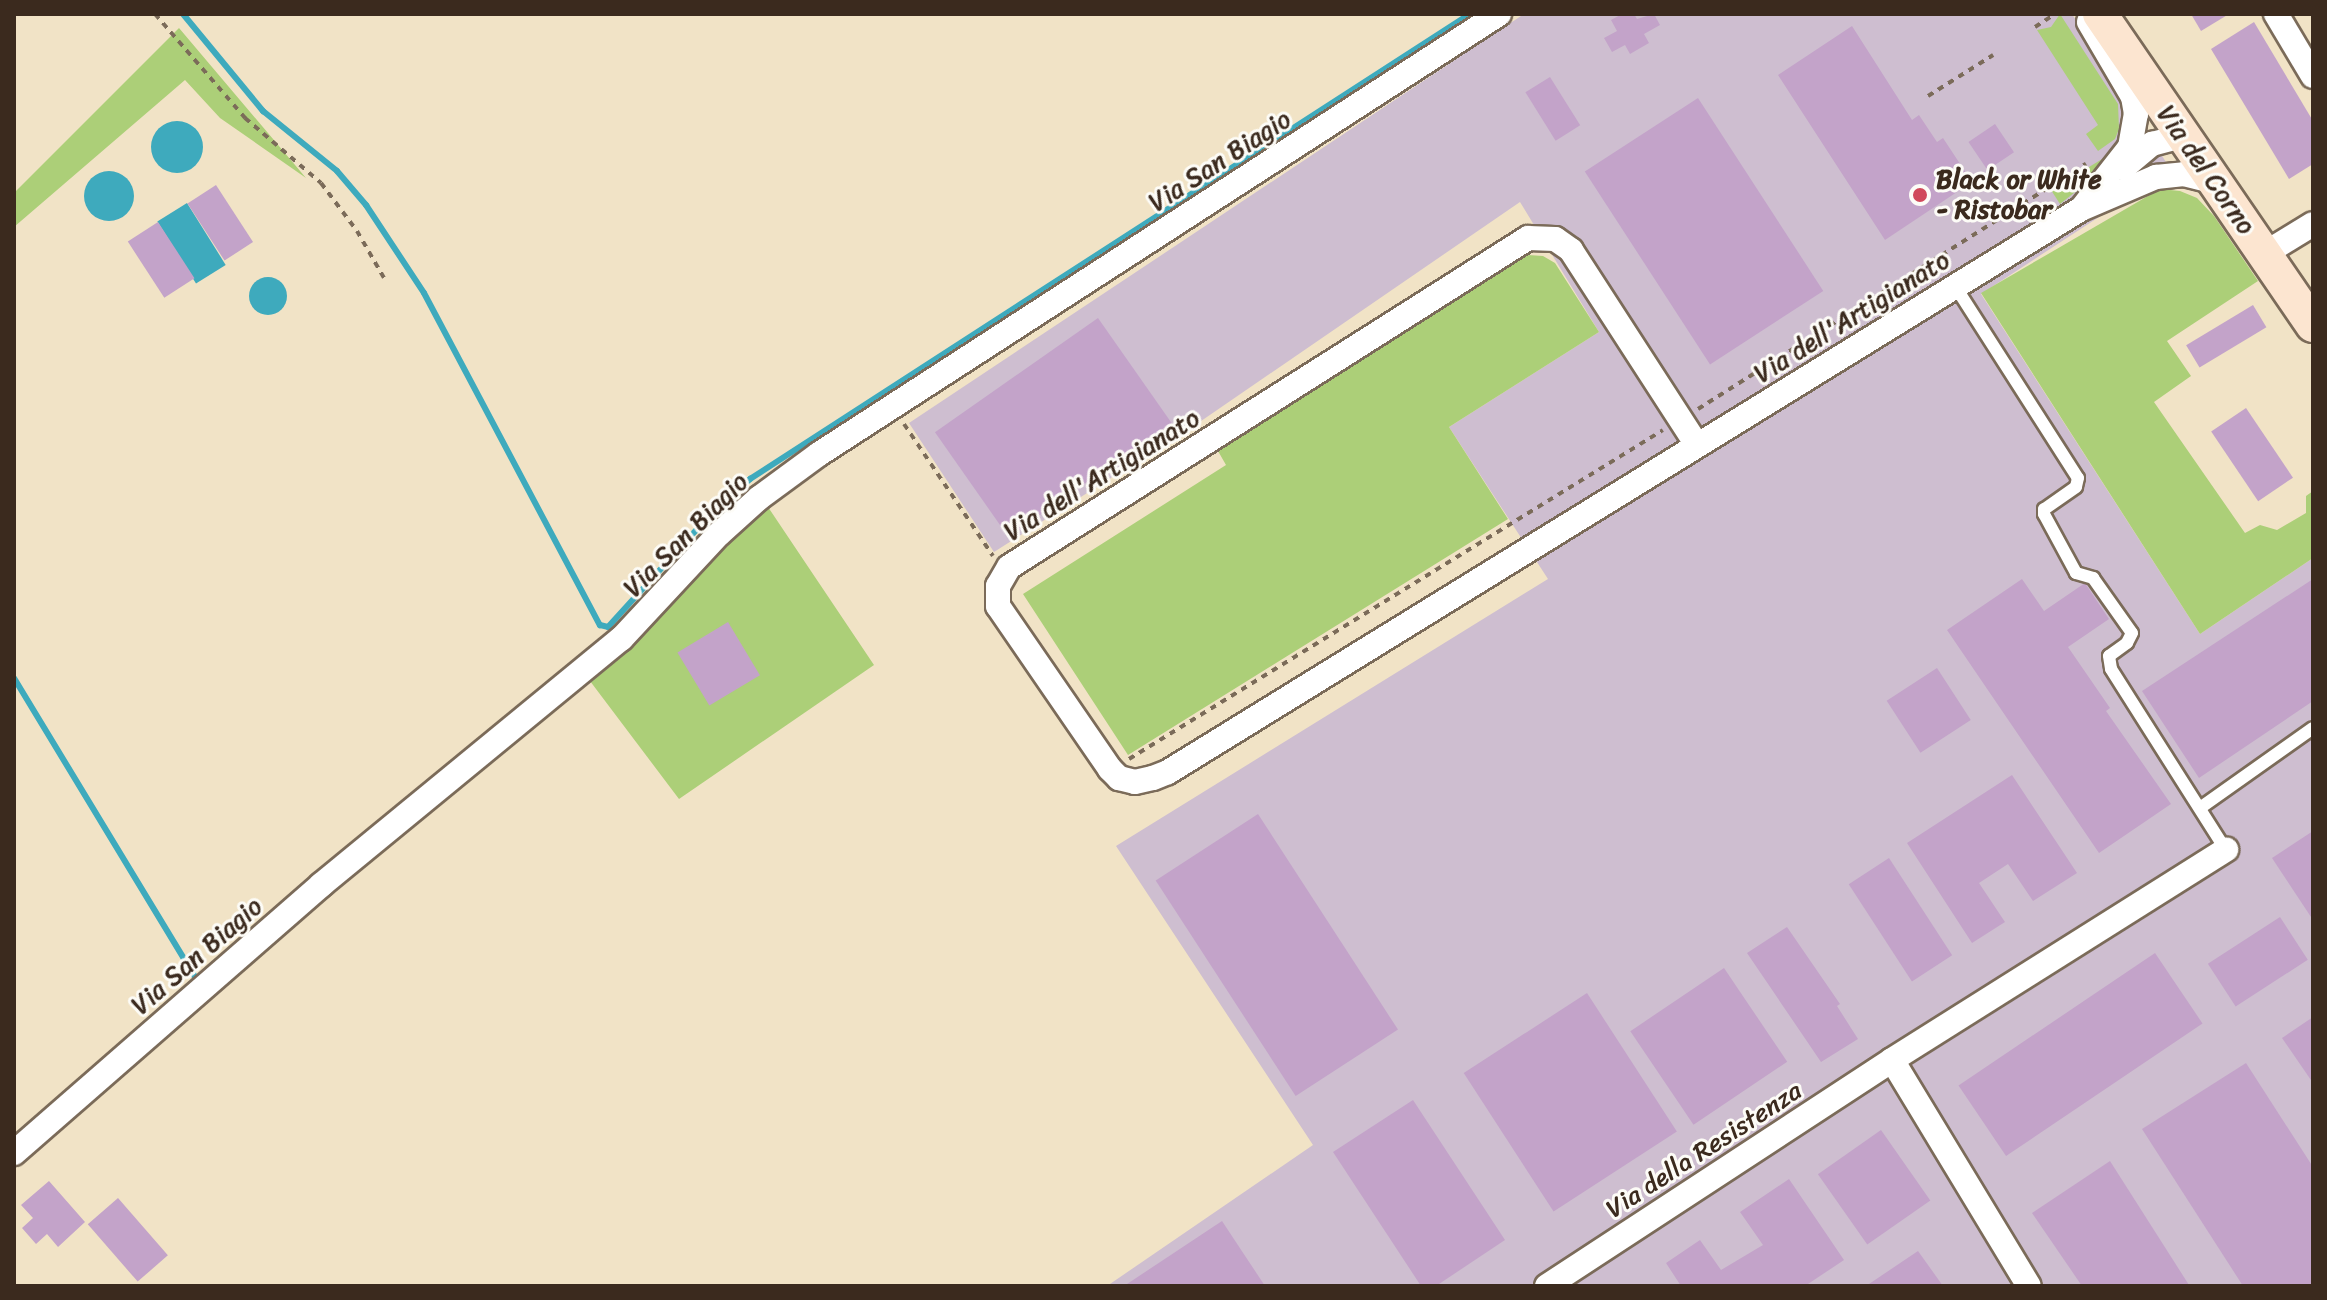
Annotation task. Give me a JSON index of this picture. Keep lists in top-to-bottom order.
{
  "streets": {
    "street": [
      "Via San Biagio",
      "Via del Corno",
      "Via dell'Artigianato",
      "Via della Resistenza"
    ]
  },
  "crossings": [
    ["Via del Corno", "Via dell'Artigianato"]
  ],
  "places": ["Black or White - Ristobar"]
}
